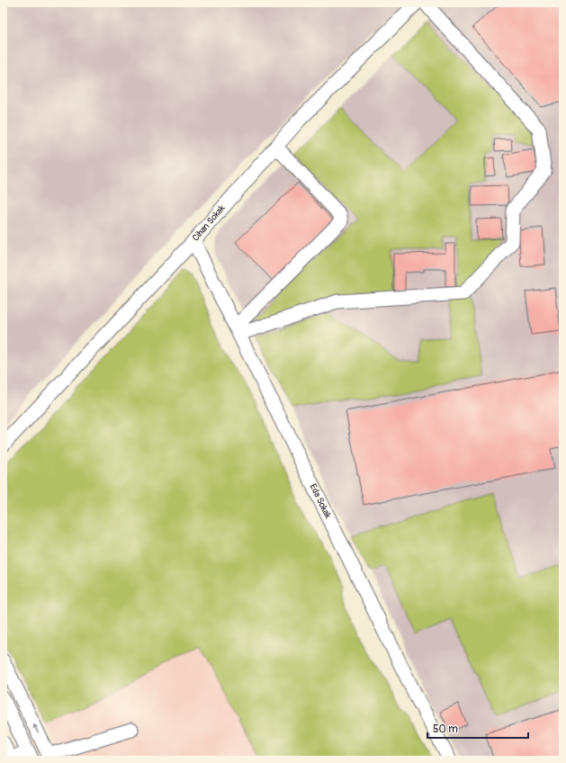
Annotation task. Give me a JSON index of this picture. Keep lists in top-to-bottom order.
{
  "streets": {
    "street": ["Cihan Sokak", "Eda Sokak"]
  },
  "crossings": [
    ["Cihan Sokak", "Eda Sokak"]
  ],
  "scale_bar": "50 m"
}
